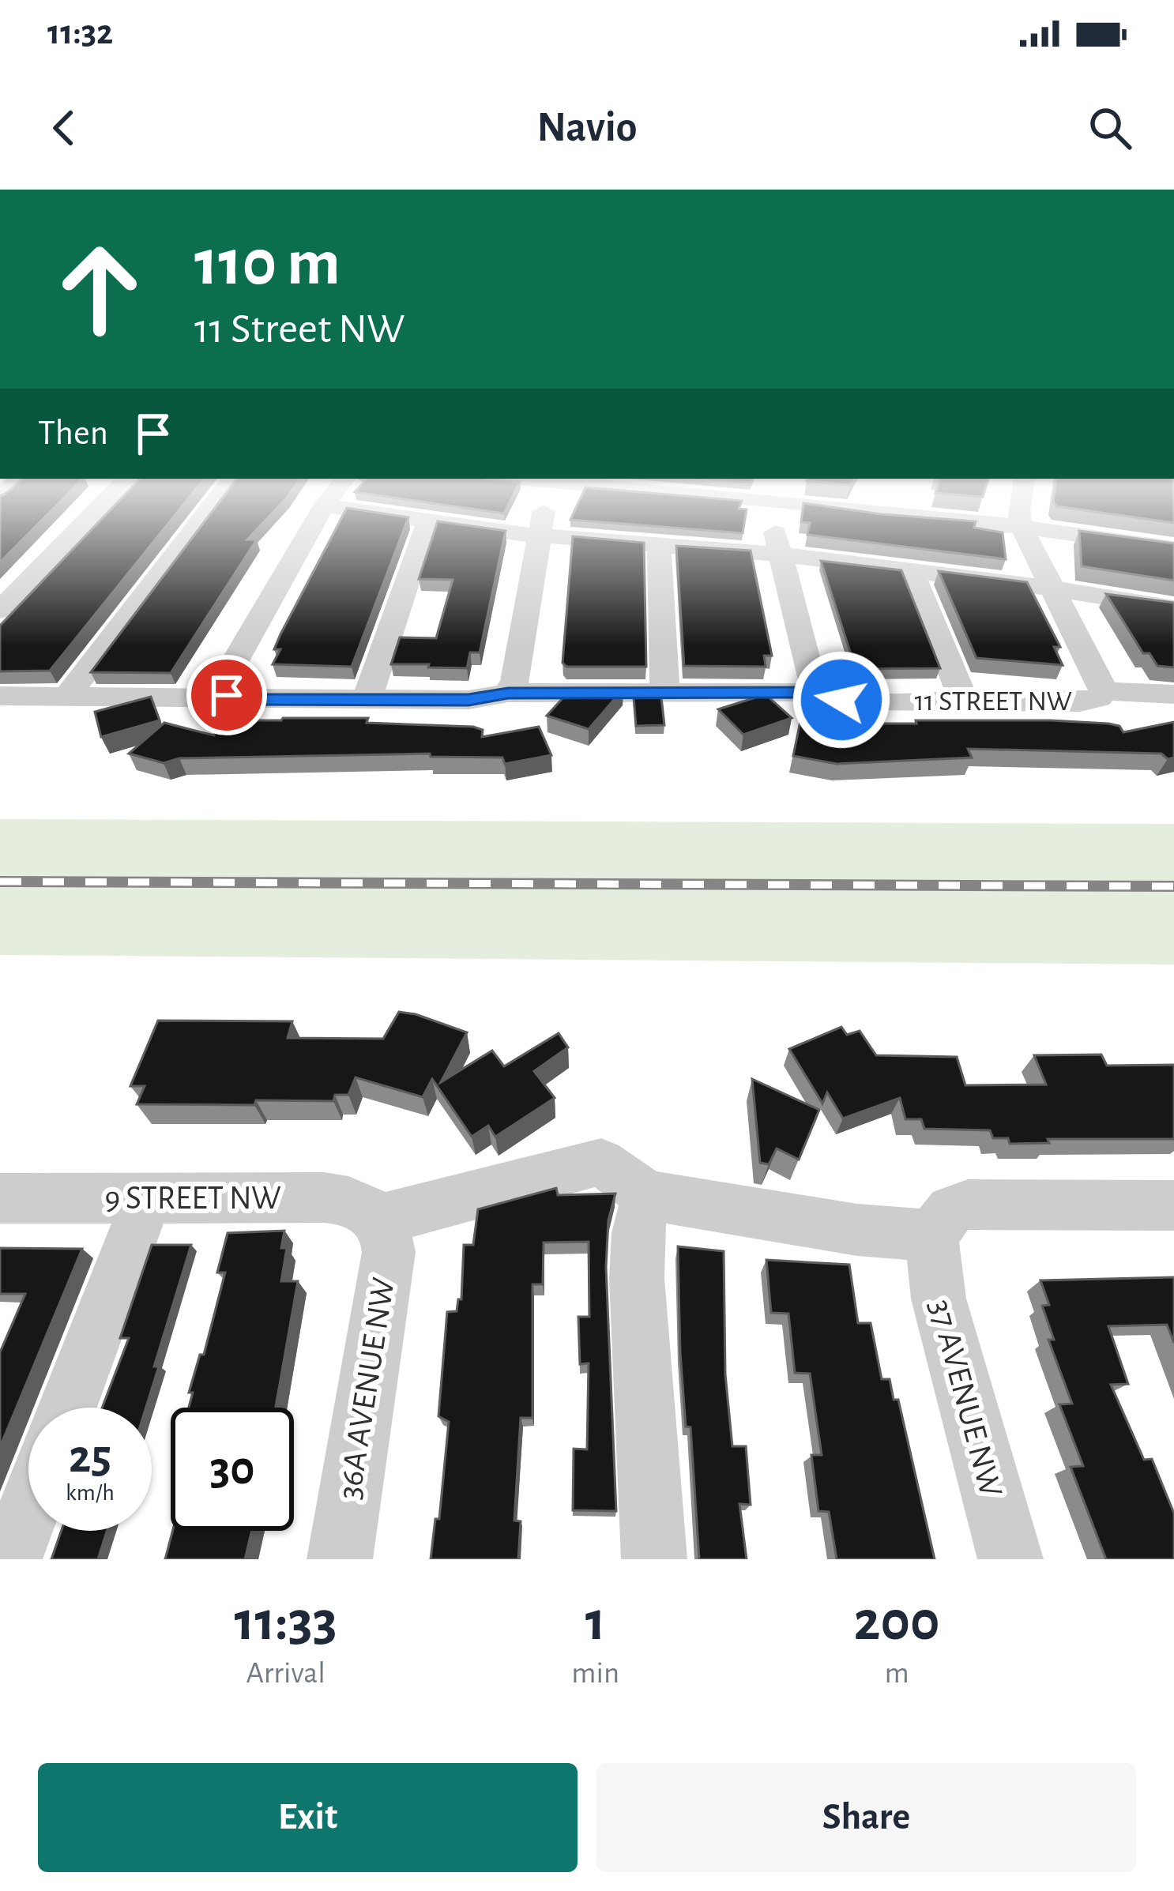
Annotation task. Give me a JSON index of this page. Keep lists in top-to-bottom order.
{
  "streets": {
    "street": [
      "11 STREET NW",
      "9 STREET NW",
      "36A AVENUE NW",
      "37 AVENUE NW"
    ]
  },
  "crossings": [
    ["9 STREET NW", "36A AVENUE NW"]
  ],
  "page": {
    "status": "11:32",
    "header": "Navio",
    "turn": ["110 m", "11 Street NW"],
    "then": "Then",
    "speed": "25 km/h",
    "limit": "30",
    "eta": [
      "11:33",
      "Arrival",
      "1",
      "min",
      "200",
      "m"
    ],
    "buttons": ["Exit", "Share"]
  }
}
